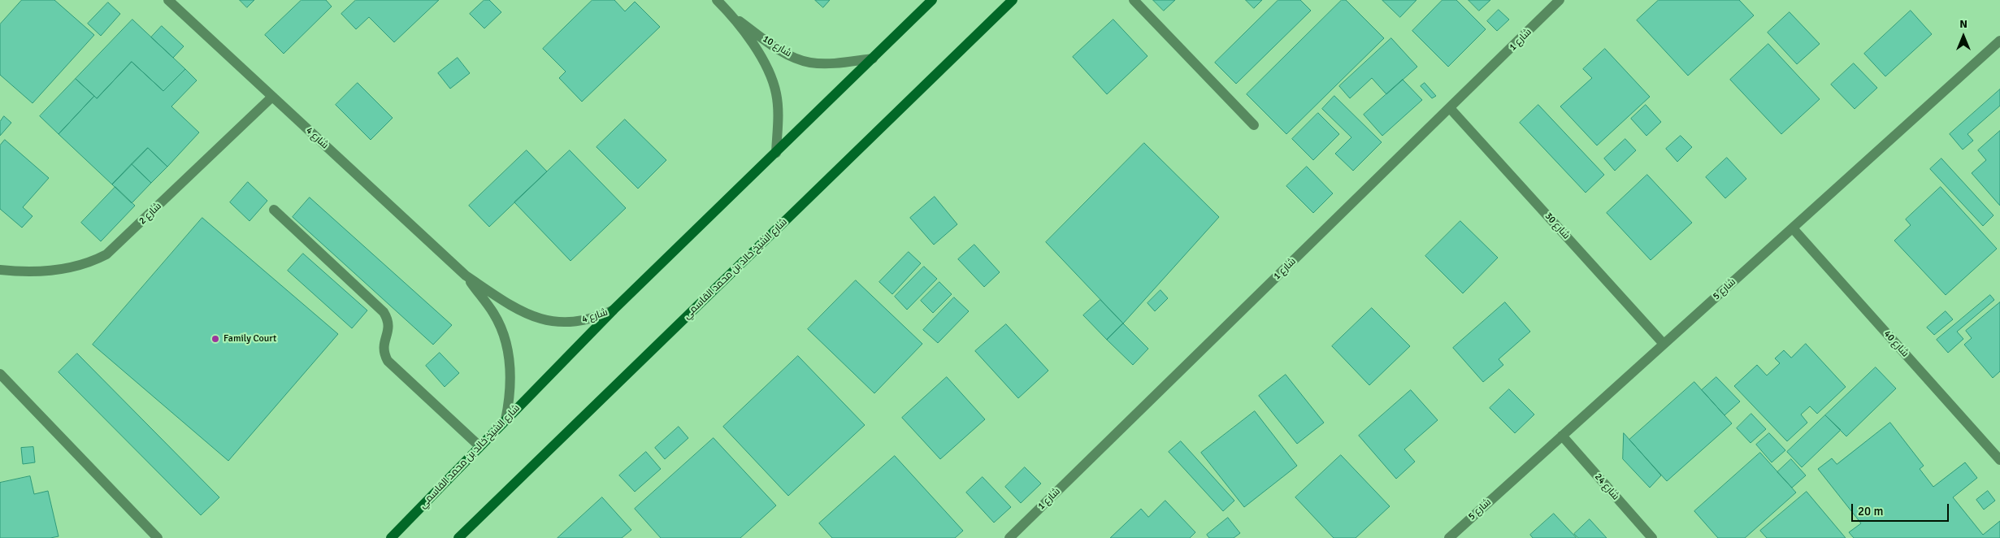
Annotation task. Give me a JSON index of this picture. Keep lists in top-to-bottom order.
{
  "streets": {
    "main road": ["شارع الشيخ خالد بن محمد القاسمي"],
    "street": [
      "شارع 1",
      "شارع 10",
      "شارع 4",
      "شارع 2",
      "شارع 30",
      "شارع 5",
      "شارع 40",
      "شارع 24"
    ]
  },
  "crossings": [
    ["شارع 1", "شارع 30"],
    ["شارع 10", "شارع الشيخ خالد بن محمد القاسمي"],
    ["شارع 4", "شارع 2"],
    ["شارع 4", "شارع الشيخ خالد بن محمد القاسمي"],
    ["شارع 30", "شارع 5"],
    ["شارع 5", "شارع 40"],
    ["شارع 5", "شارع 24"]
  ],
  "places": ["Family Court"],
  "scale_bar": "20 m",
  "north": "top"
}
